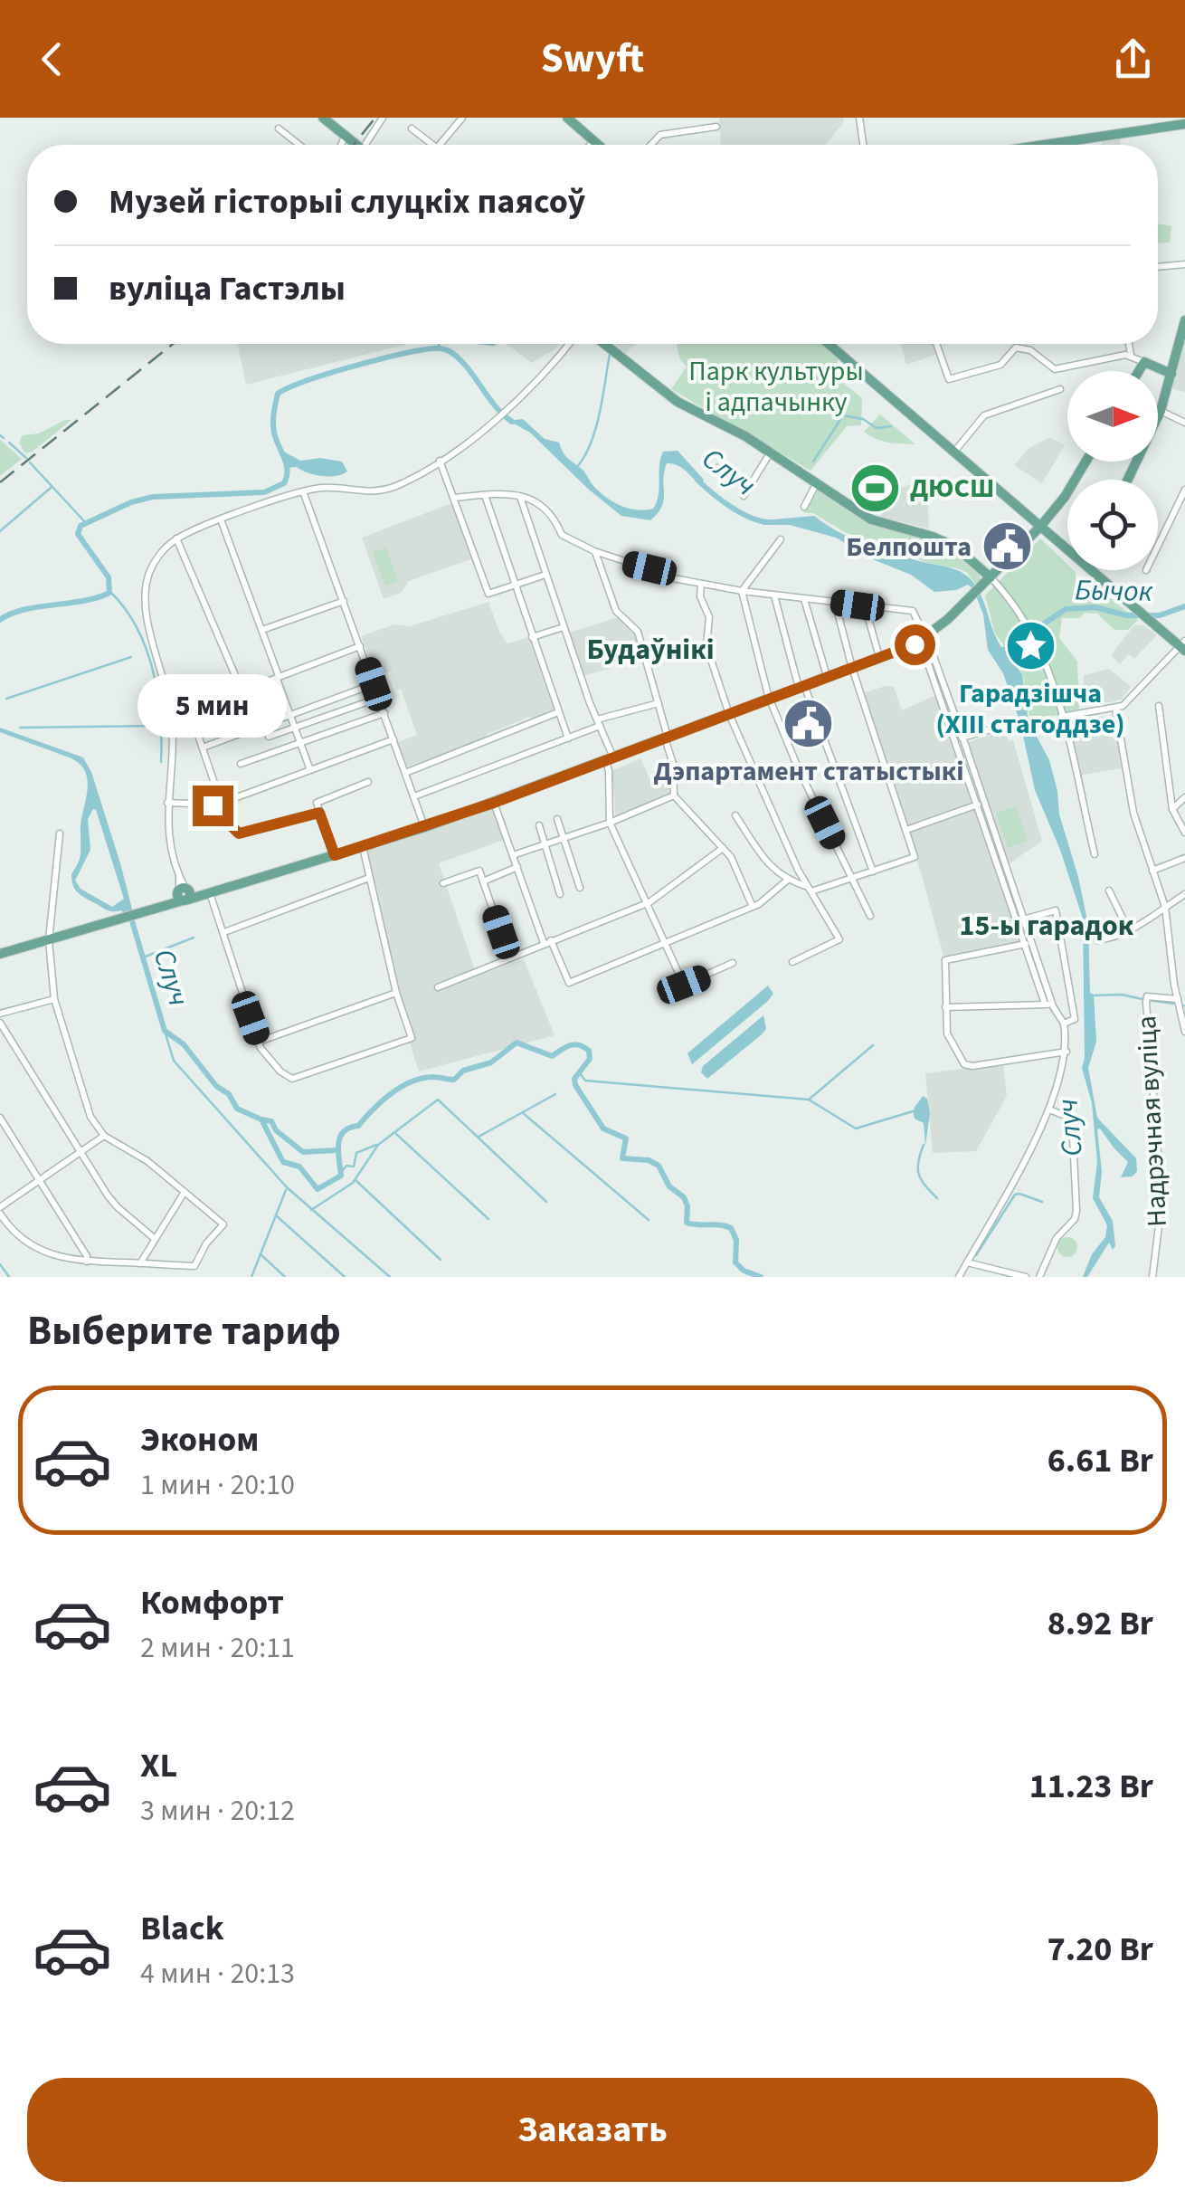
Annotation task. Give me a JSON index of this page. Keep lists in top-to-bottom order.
{
  "streets": {
    "street": ["Надрэчная вуліца"]
  },
  "districts": ["Будаўнікі", "15-ы гарадок"],
  "water": ["Случ", "Бычок"],
  "parks": ["Парк культуры і адпачынку"],
  "places": {
    "sports": ["ДЮСШ"],
    "public building": ["Белпошта", "Дэпартамент статыстыкі"],
    "place": ["Гарадзішча (XIII стагоддзе)"]
  },
  "north": "right",
  "page": {
    "header": "Swyft",
    "banner": ["Музей гісторыі слуцкіх паясоў", "вуліца Гастэлы"],
    "bubble": "5 мин",
    "heading": "Выберите тариф",
    "list": [
      {
        "name": "Эконом",
        "note": "1 мин · 20:10",
        "value": "6.61 Br"
      },
      {
        "name": "Комфорт",
        "note": "2 мин · 20:11",
        "value": "8.92 Br"
      },
      {
        "name": "XL",
        "note": "3 мин · 20:12",
        "value": "11.23 Br"
      },
      {
        "name": "Black",
        "note": "4 мин · 20:13",
        "value": "7.20 Br"
      }
    ],
    "buttons": "Заказать"
  }
}
